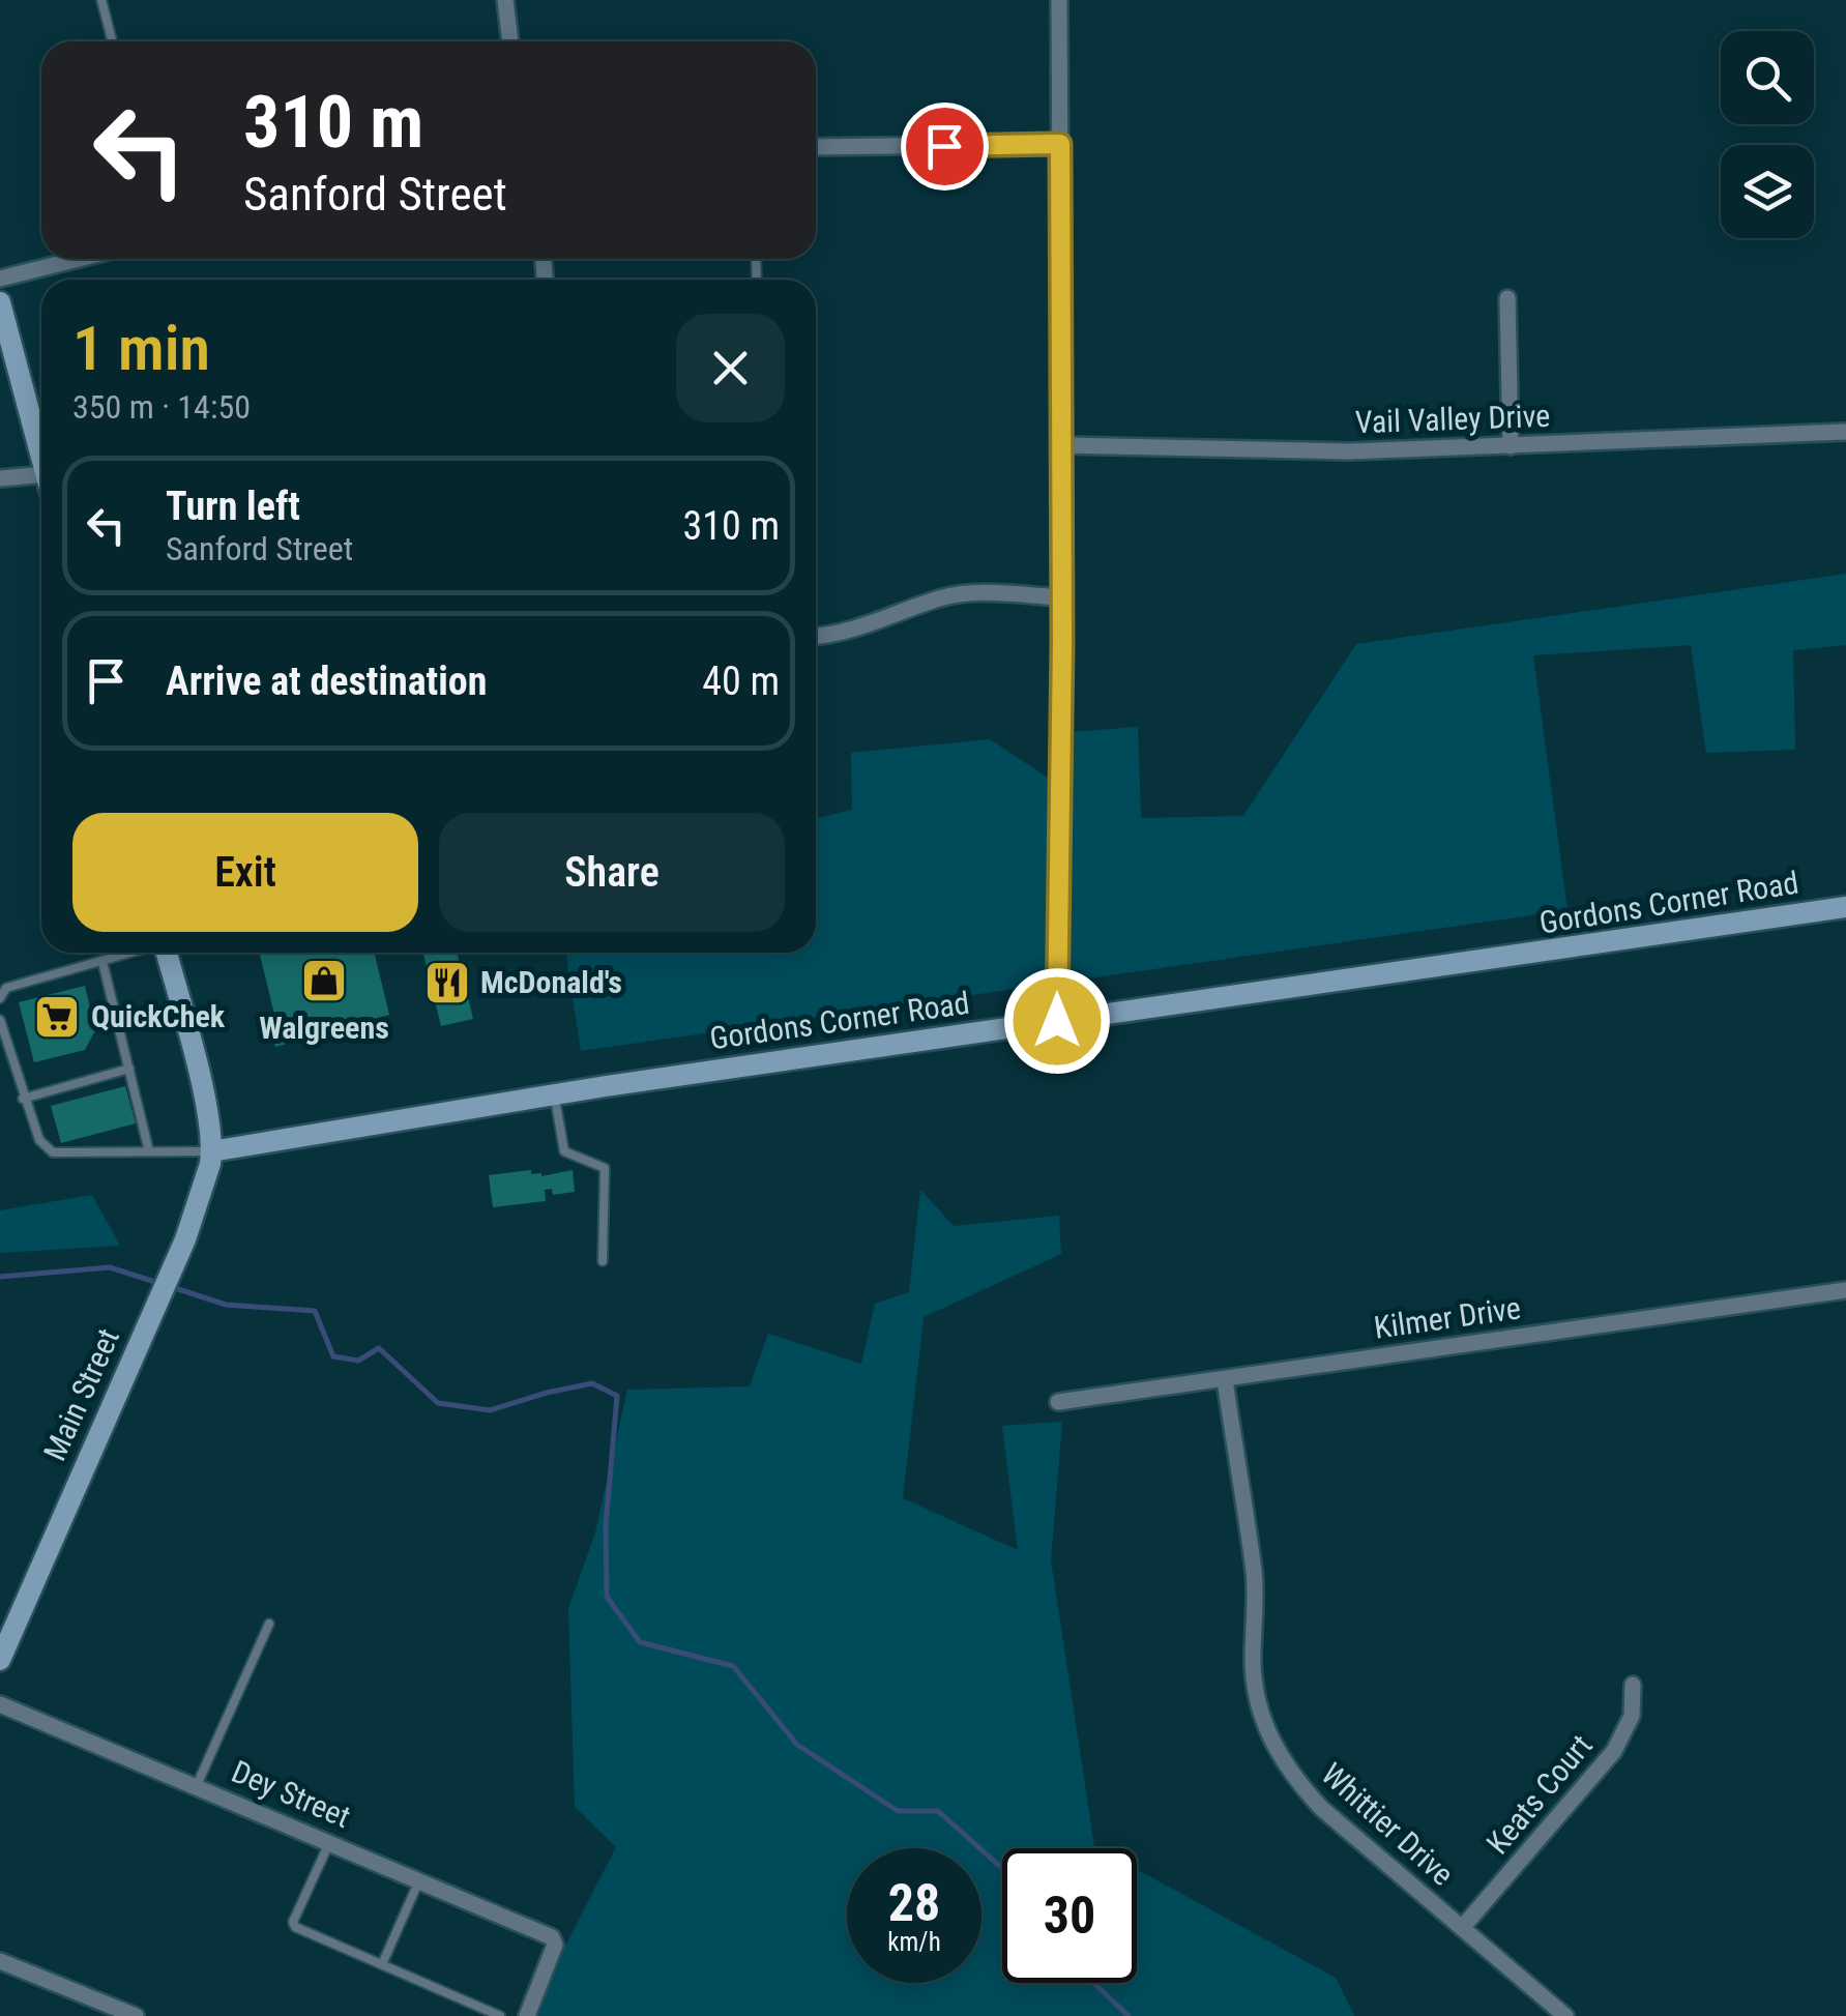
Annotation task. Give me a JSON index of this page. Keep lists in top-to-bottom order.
{
  "streets": {
    "street": [
      "Vail Valley Drive",
      "Gordons Corner Road",
      "Kilmer Drive",
      "Main Street",
      "Dey Street",
      "Keats Court",
      "Whittier Drive"
    ]
  },
  "crossings": [
    ["Gordons Corner Road", "Main Street"],
    ["Kilmer Drive", "Whittier Drive"],
    ["Keats Court", "Whittier Drive"]
  ],
  "places": {
    "shop": ["Walgreens"],
    "restaurant": ["McDonald's"],
    "supermarket": ["QuickChek"]
  },
  "page": {
    "turn": ["310 m", "Sanford Street"],
    "heading": ["1 min", "350 m · 14:50"],
    "list": [
      {
        "name": "Turn left",
        "note": "Sanford Street",
        "value": "310 m"
      },
      {
        "name": "Arrive at destination",
        "value": "40 m"
      }
    ],
    "buttons": ["Exit", "Share"],
    "speed": "28 km/h",
    "limit": "30"
  }
}
